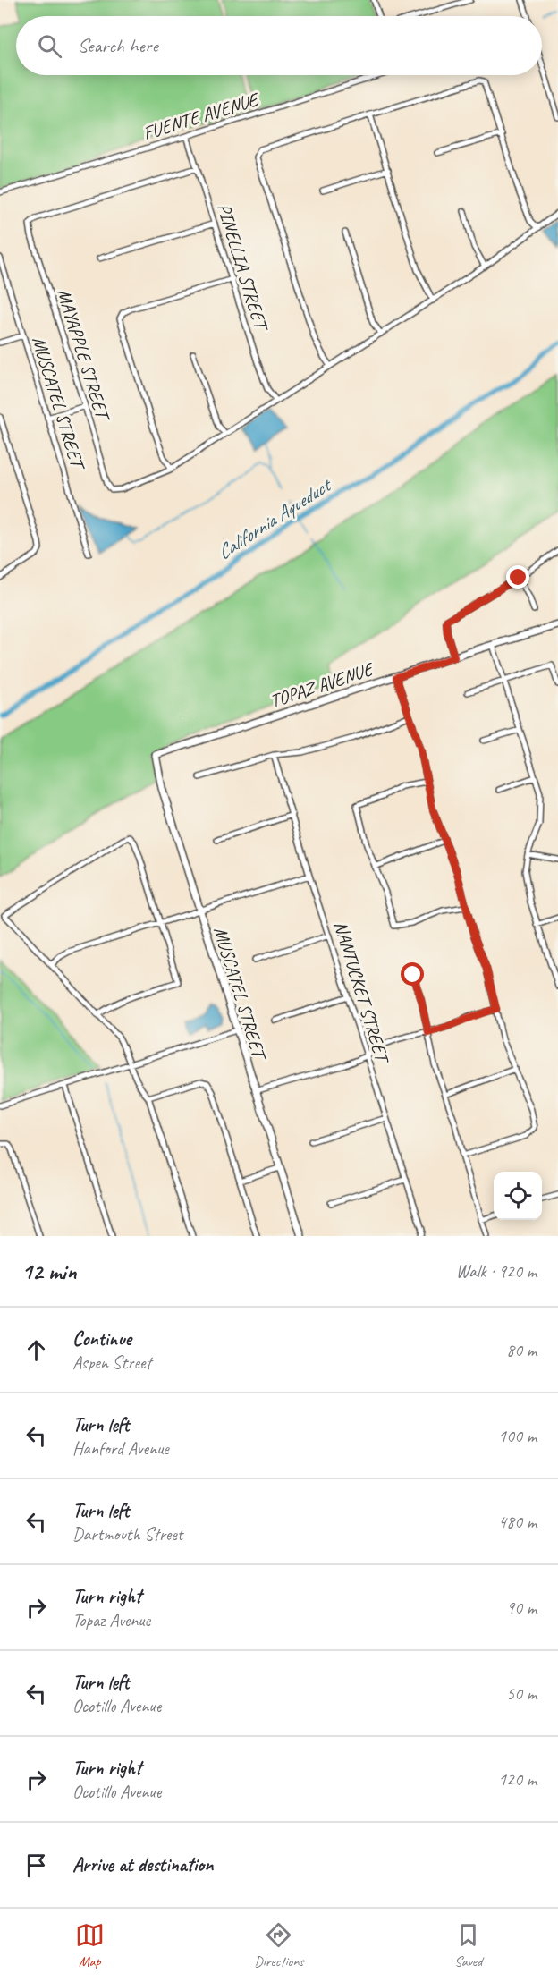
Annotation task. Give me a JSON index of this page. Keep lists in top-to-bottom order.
{
  "streets": {
    "street": [
      "FUENTE AVENUE",
      "PINELLIA STREET",
      "MAYAPPLE STREET",
      "MUSCATEL STREET",
      "TOPAZ AVENUE",
      "NANTUCKET STREET"
    ]
  },
  "crossings": [
    ["FUENTE AVENUE", "PINELLIA STREET"],
    ["PINELLIA STREET", "MAYAPPLE STREET"],
    ["MUSCATEL STREET", "TOPAZ AVENUE"]
  ],
  "water": ["California Aqueduct"],
  "page": {
    "search": "Search here",
    "heading": ["12 min", "Walk · 920 m"],
    "list": [
      ["Continue", "Aspen Street", "80 m"],
      ["Turn left", "Hanford Avenue", "100 m"],
      ["Turn left", "Dartmouth Street", "480 m"],
      ["Turn right", "Topaz Avenue", "90 m"],
      ["Turn left", "Ocotillo Avenue", "50 m"],
      ["Turn right", "Ocotillo Avenue", "120 m"],
      "Arrive at destination"
    ],
    "nav": ["Map", "Directions", "Saved"]
  }
}
